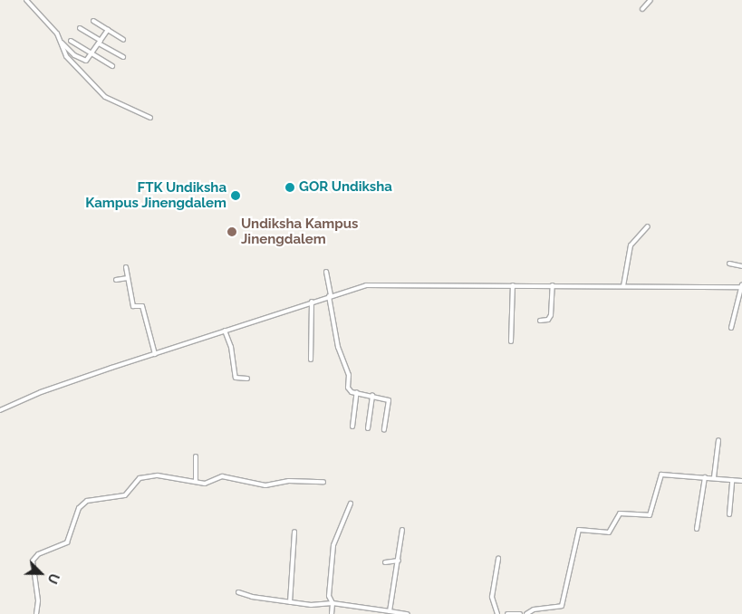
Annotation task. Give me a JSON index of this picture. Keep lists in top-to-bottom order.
{
  "places": ["GOR Undiksha", "FTK Undiksha Kampus Jinengdalem", "Undiksha Kampus Jinengdalem"],
  "north": "bottom right"
}
